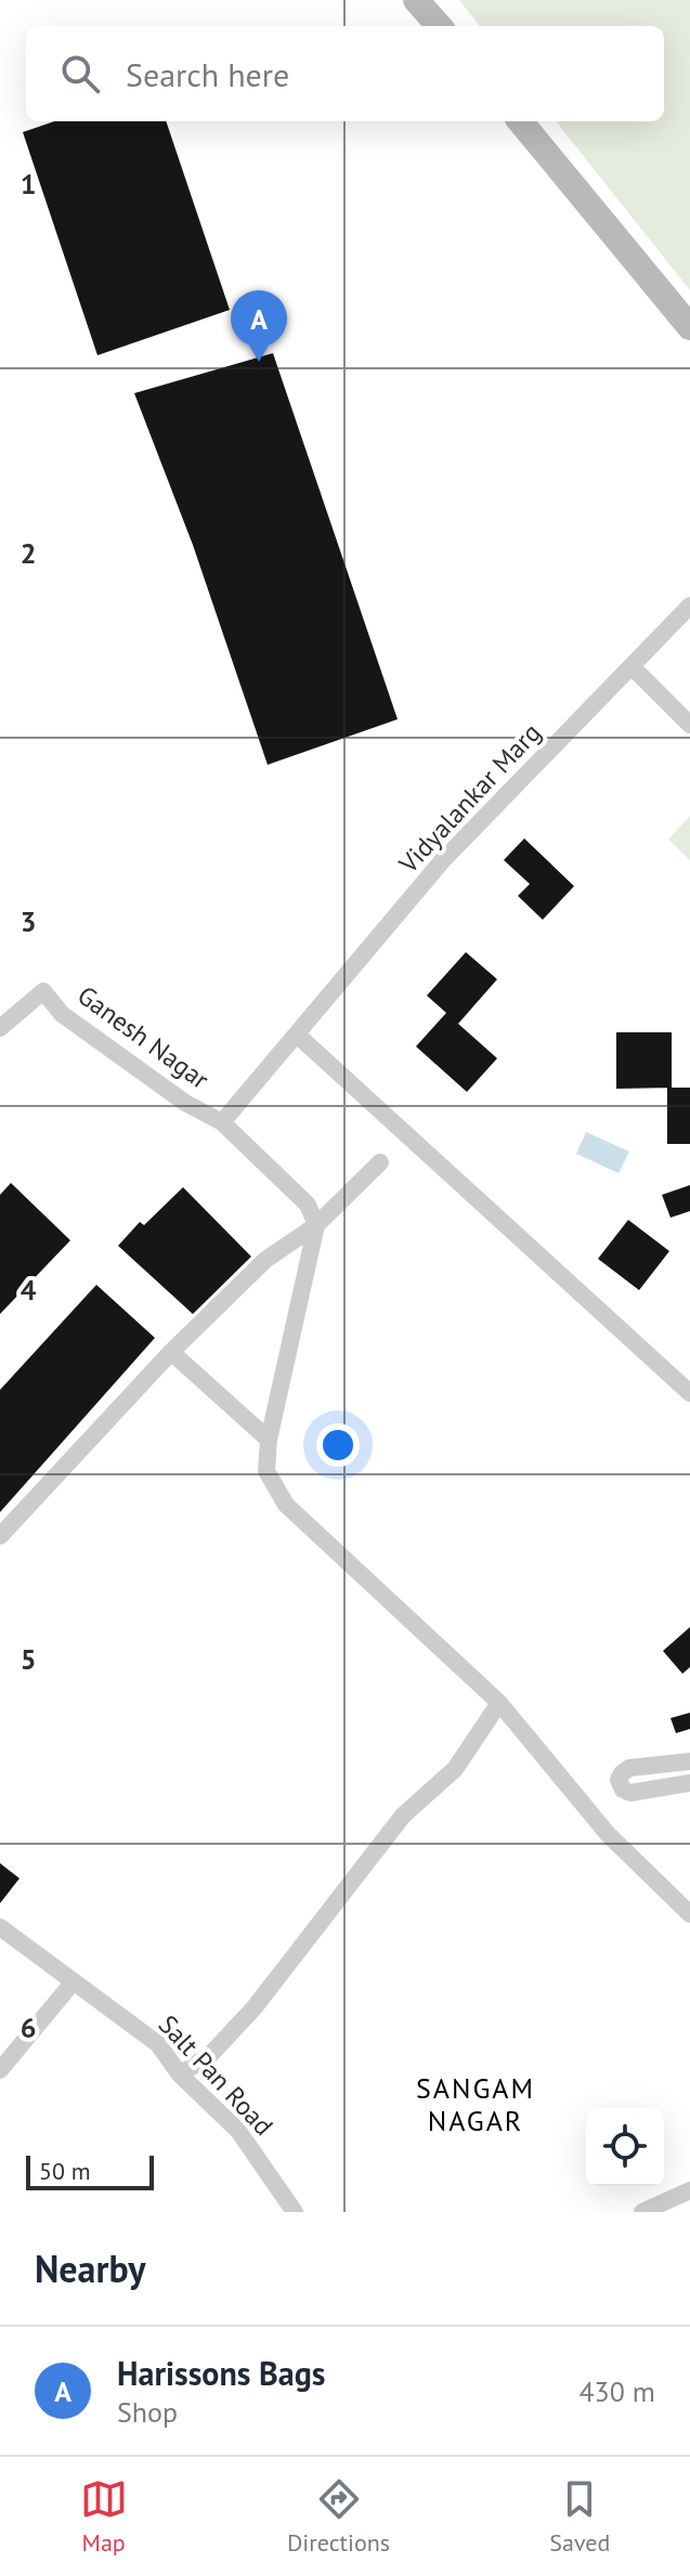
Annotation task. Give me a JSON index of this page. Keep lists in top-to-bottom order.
{
  "streets": {
    "street": ["Vidyalankar Marg", "Ganesh Nagar", "Salt Pan Road"]
  },
  "crossings": [
    ["Vidyalankar Marg", "Ganesh Nagar"]
  ],
  "districts": ["SANGAM NAGAR"],
  "scale_bar": "50 m",
  "page": {
    "search": "Search here",
    "pins": "A",
    "scale": "50 m",
    "heading": "Nearby",
    "list": [
      {
        "mark": "A",
        "name": "Harissons Bags",
        "note": "Shop",
        "value": "430 m"
      }
    ],
    "nav": ["Map", "Directions", "Saved"]
  },
  "grid": {
    "rows": [
      "1",
      "2",
      "3",
      "4",
      "5",
      "6"
    ]
  }
}
